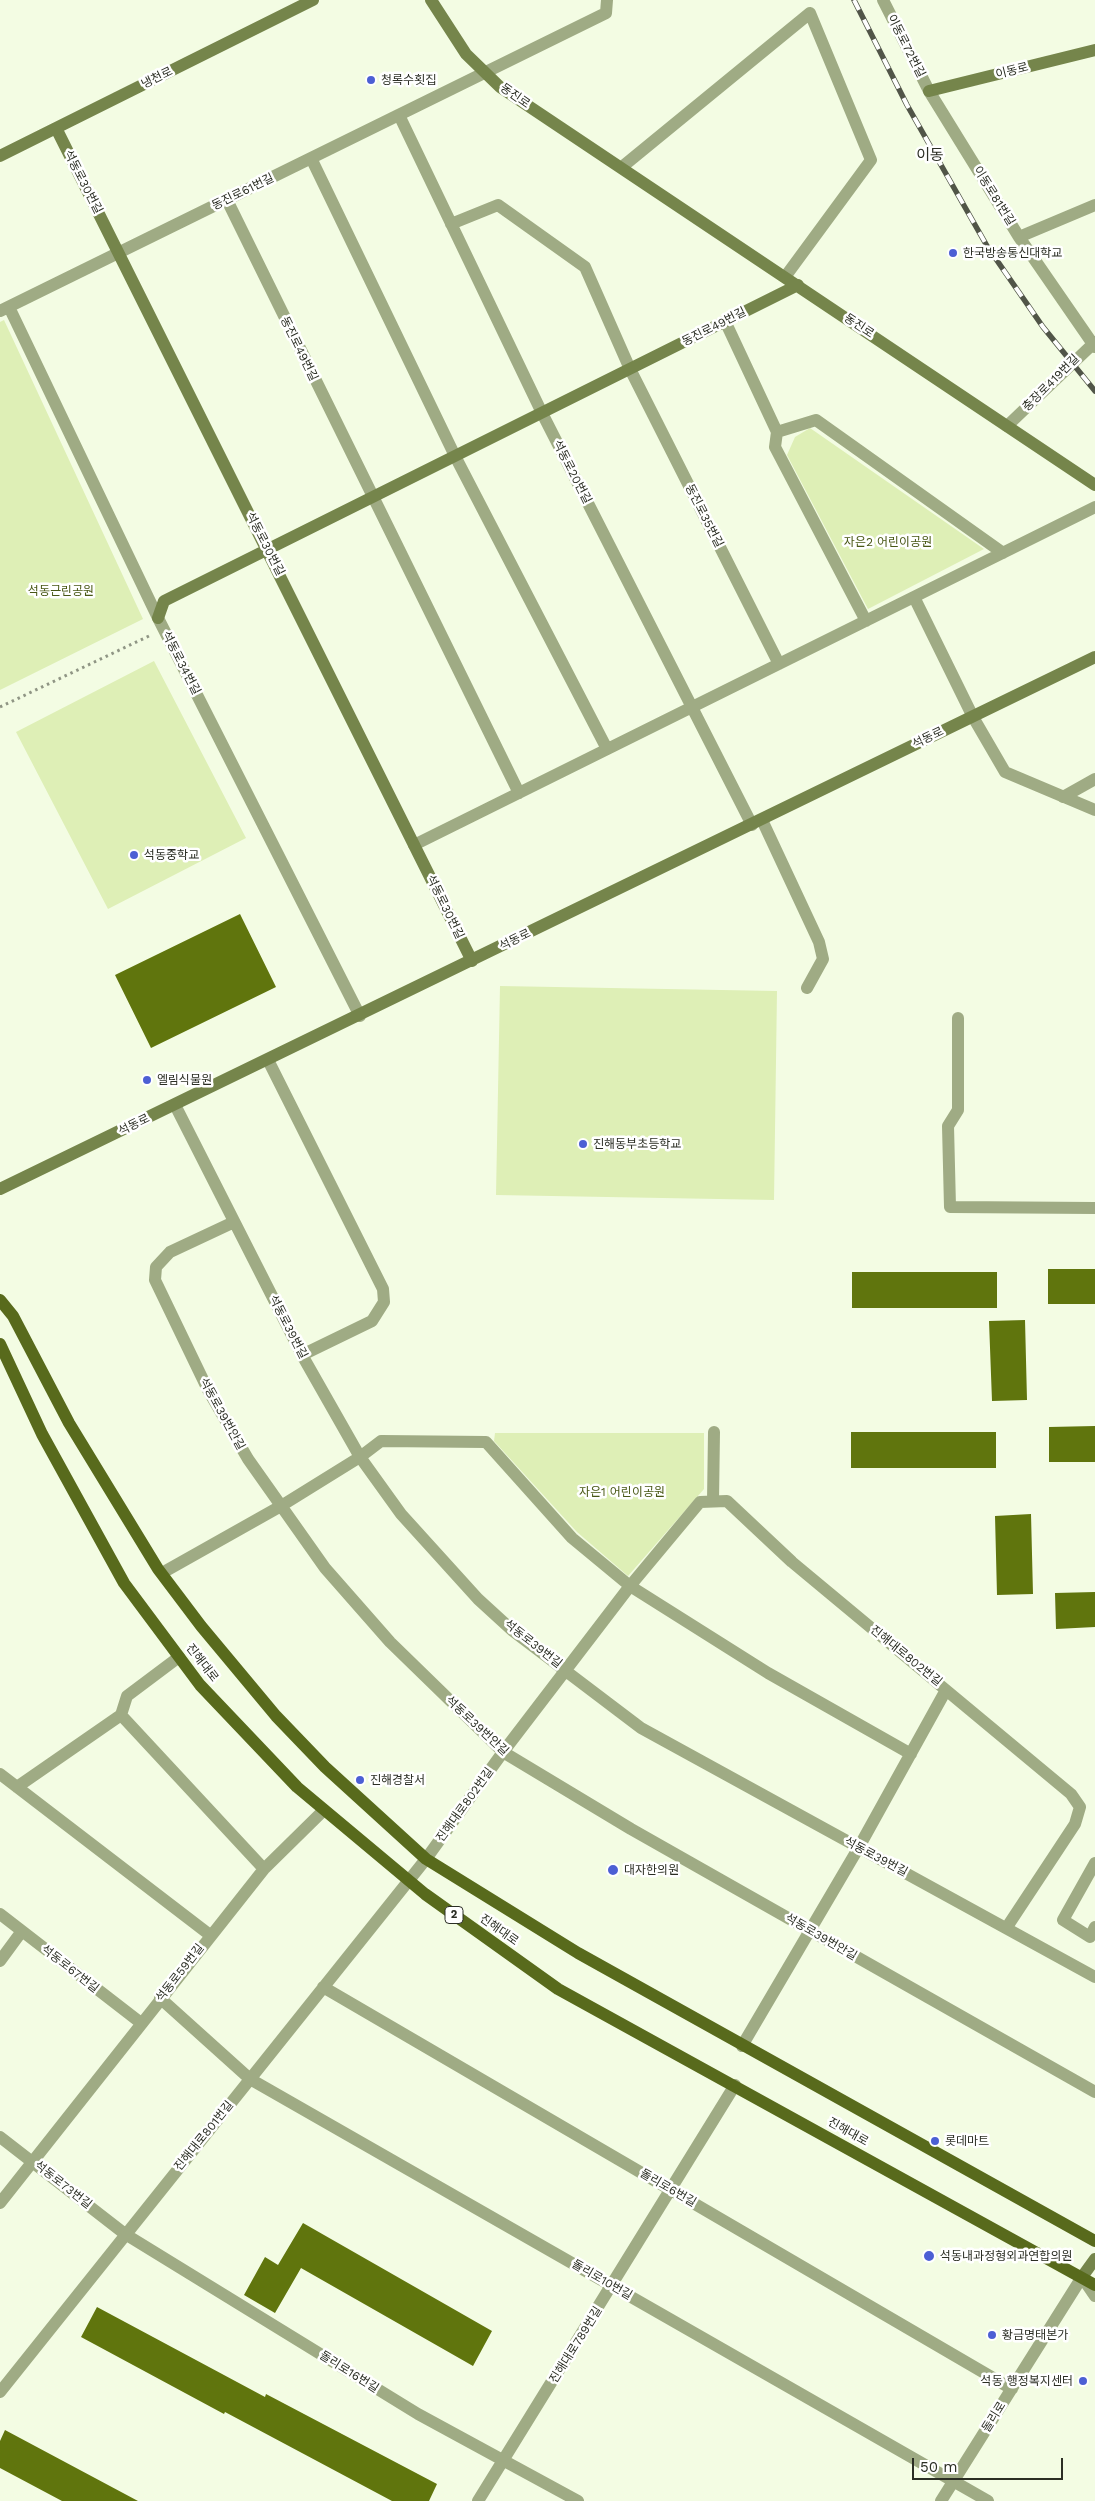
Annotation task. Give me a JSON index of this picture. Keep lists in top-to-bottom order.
{
  "streets": {
    "main road": ["진해대로", "2"],
    "street": [
      "이동로72번길",
      "이동로",
      "냉천로",
      "동진로",
      "석동로30번길",
      "동진로61번길",
      "이동로81번길",
      "동진로49번길",
      "충장로419번길",
      "석동로20번길",
      "동진로35번길",
      "석동로34번길",
      "석동로",
      "석동로39번길",
      "석동로39번안길",
      "진해대로802번길",
      "석동로67번길",
      "석동로59번길",
      "진해대로801번길",
      "석동로73번길",
      "돌리로6번길",
      "돌리로10번길",
      "진해대로789번길",
      "돌리로16번길",
      "돌리로"
    ]
  },
  "crossings": [
    ["이동로72번길", "이동로"],
    ["이동로72번길", "이동로81번길"],
    ["이동로", "이동로81번길"],
    ["냉천로", "석동로30번길"],
    ["동진로", "동진로61번길"],
    ["동진로", "동진로49번길"],
    ["동진로", "충장로419번길"],
    ["석동로30번길", "동진로61번길"],
    ["석동로30번길", "동진로49번길"],
    ["석동로30번길", "석동로"],
    ["동진로61번길", "동진로49번길"],
    ["동진로61번길", "석동로20번길"],
    ["동진로61번길", "석동로34번길"],
    ["이동로81번길", "충장로419번길"],
    ["동진로49번길", "석동로20번길"],
    ["동진로49번길", "동진로35번길"],
    ["동진로49번길", "석동로34번길"],
    ["석동로20번길", "석동로"],
    ["석동로34번길", "석동로"],
    ["석동로", "석동로39번길"],
    ["석동로39번길", "석동로39번안길"],
    ["석동로39번길", "진해대로802번길"],
    ["석동로39번안길", "진해대로802번길"],
    ["진해대로802번길", "진해대로"],
    ["진해대로802번길", "진해대로801번길"],
    ["진해대로", "진해대로801번길"],
    ["진해대로", "진해대로789번길"],
    ["진해대로", "돌리로"],
    ["석동로67번길", "석동로59번길"],
    ["석동로59번길", "석동로73번길"],
    ["석동로59번길", "돌리로10번길"],
    ["진해대로801번길", "석동로73번길"],
    ["진해대로801번길", "돌리로6번길"],
    ["진해대로801번길", "돌리로10번길"],
    ["진해대로801번길", "돌리로16번길"],
    ["석동로73번길", "돌리로16번길"],
    ["돌리로6번길", "진해대로789번길"],
    ["돌리로6번길", "돌리로"],
    ["돌리로10번길", "진해대로789번길"],
    ["돌리로10번길", "돌리로"],
    ["진해대로789번길", "돌리로16번길"]
  ],
  "districts": ["이동"],
  "parks": ["자은2 어린이공원", "석동근린공원", "자은1 어린이공원"],
  "places": [
    "청록수횟집",
    "한국방송통신대학교",
    "석동중학교",
    "엘림식물원",
    "진해동부초등학교",
    "진해경찰서",
    "대자한의원",
    "롯데마트",
    "석동내과정형외과연합의원",
    "황금명태본가",
    "석동 행정복지센터"
  ],
  "scale_bar": "50 m"
}
